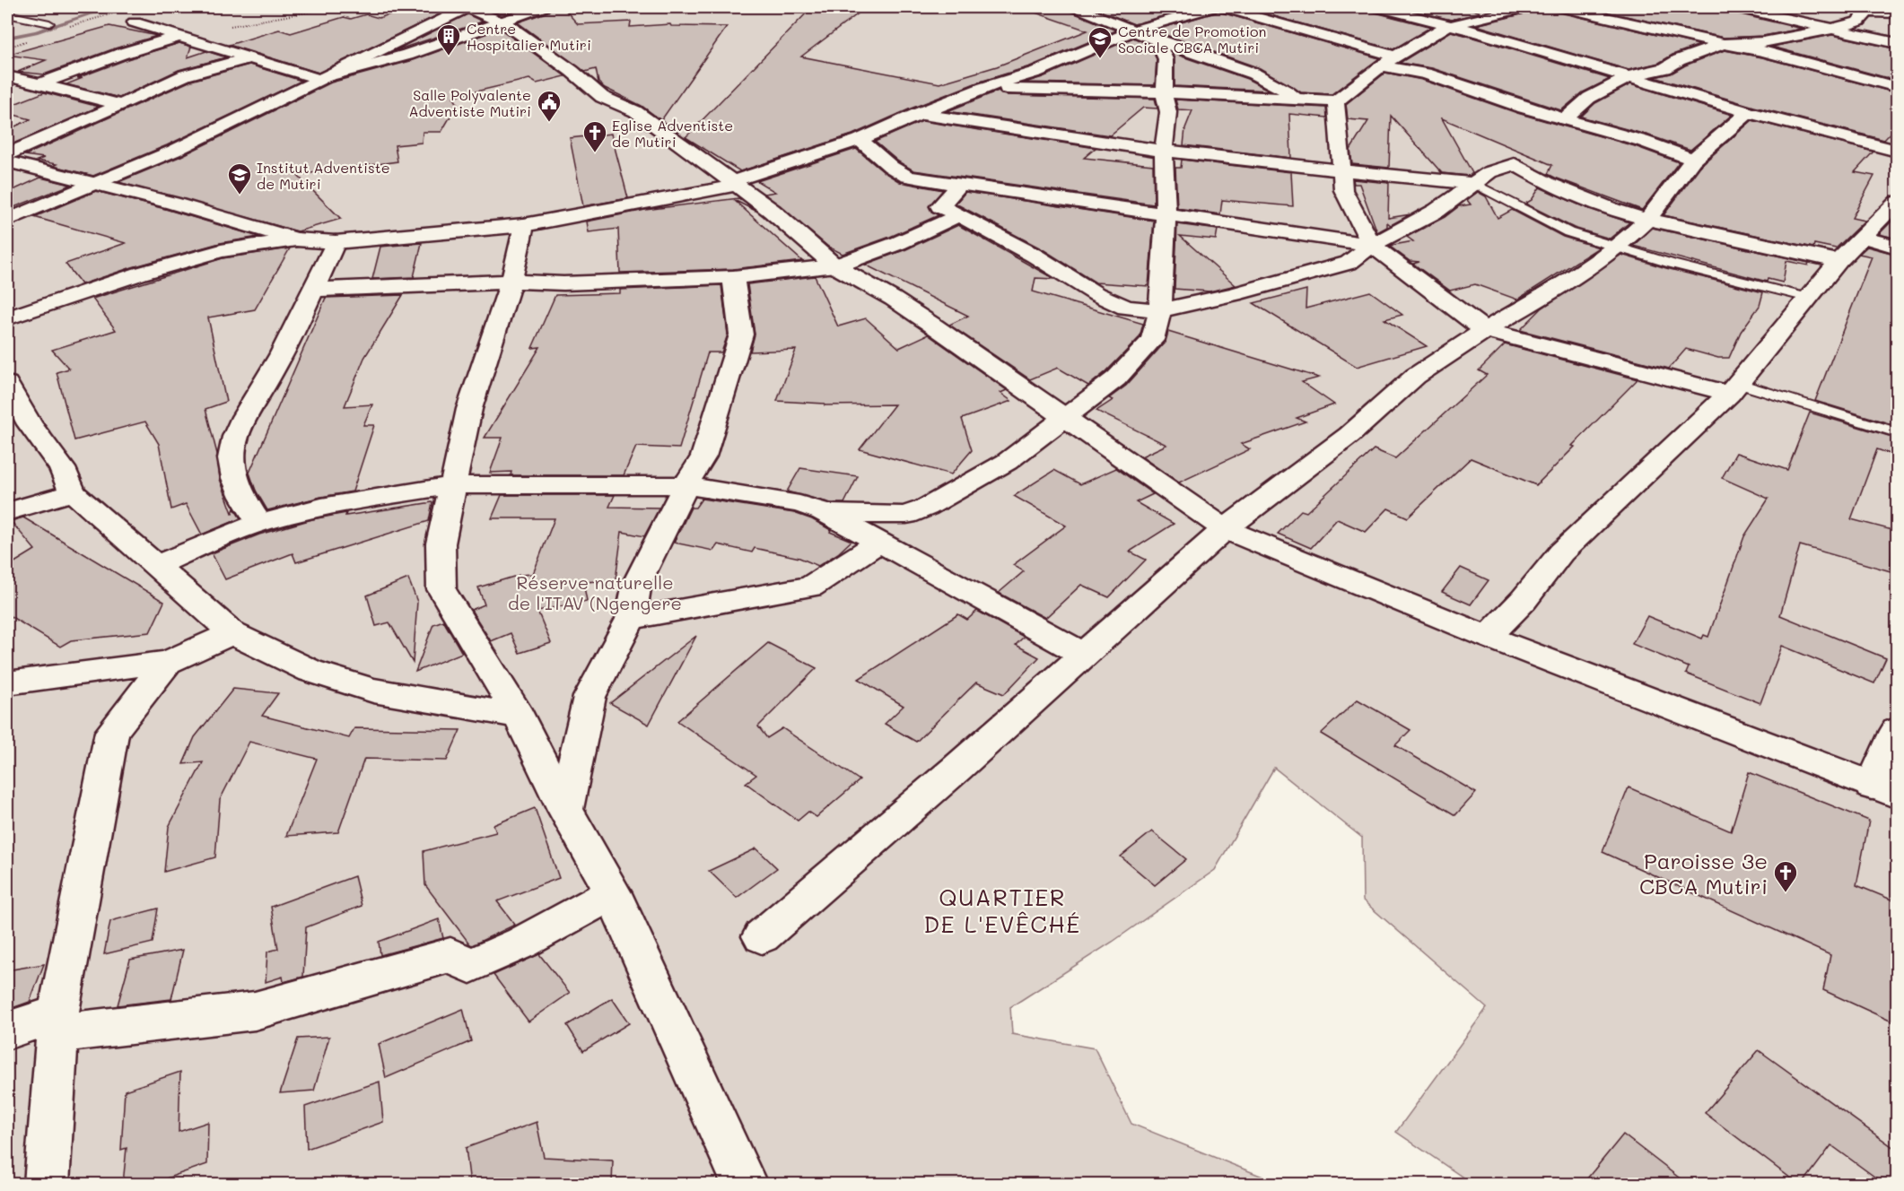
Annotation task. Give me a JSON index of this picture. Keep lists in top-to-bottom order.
{
  "districts": ["QUARTIER DE L'EVÊCHÉ"],
  "parks": ["Réserve naturelle de l'ITAV (Ngengere"],
  "places": {
    "building": ["Centre Hospitalier Mutiri"],
    "school or university": ["Centre de Promotion Sociale CBCA Mutiri", "Institut Adventiste de Mutiri"],
    "public building": ["Salle Polyvalente Adventiste Mutiri"],
    "church": ["Eglise Adventiste de Mutiri", "Paroisse 3e CBCA Mutiri"]
  }
}
